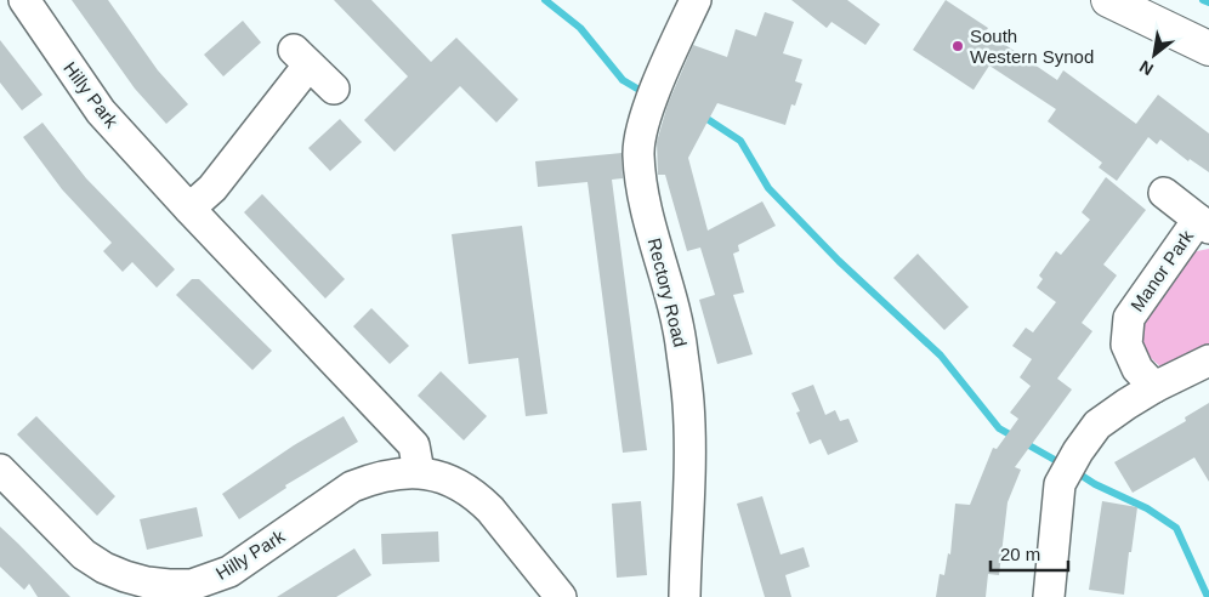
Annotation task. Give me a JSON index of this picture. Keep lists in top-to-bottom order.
{
  "streets": {
    "street": ["Hilly Park", "Manor Park", "Rectory Road"]
  },
  "places": ["South Western Synod"],
  "scale_bar": "20 m",
  "north": "bottom left"
}
